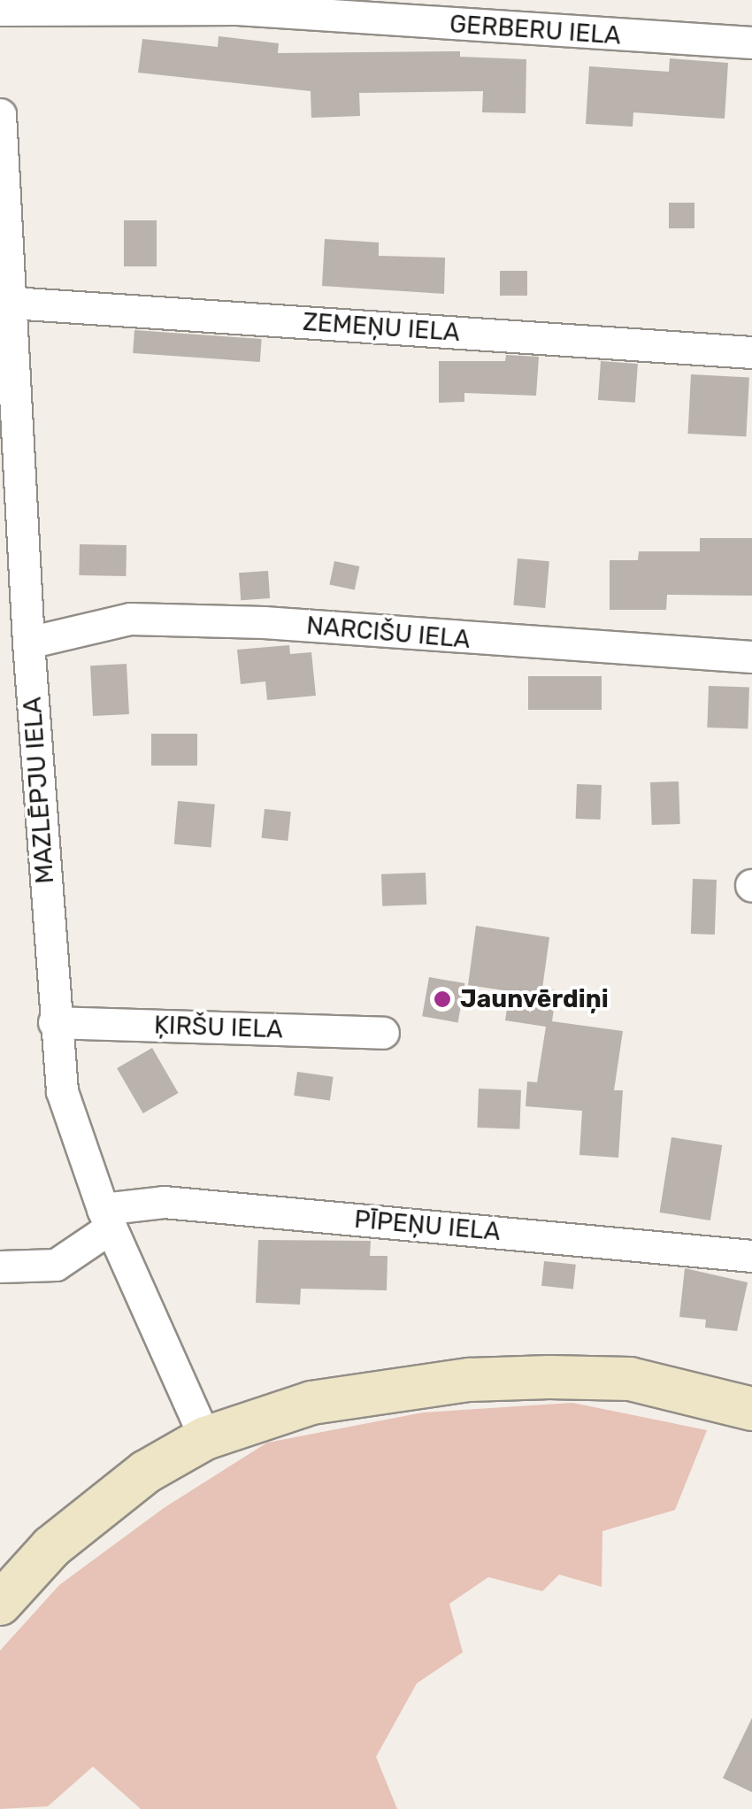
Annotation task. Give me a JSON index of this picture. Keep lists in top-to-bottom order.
{
  "streets": {
    "street": [
      "GERBERU IELA",
      "ZEMEŅU IELA",
      "NARCIŠU IELA",
      "MAZLĒPJU IELA",
      "ĶIRŠU IELA",
      "PĪPEŅU IELA"
    ]
  },
  "crossings": [
    ["ZEMEŅU IELA", "MAZLĒPJU IELA"],
    ["NARCIŠU IELA", "MAZLĒPJU IELA"],
    ["MAZLĒPJU IELA", "ĶIRŠU IELA"],
    ["MAZLĒPJU IELA", "PĪPEŅU IELA"]
  ],
  "places": ["Jaunvērdiņi"]
}
